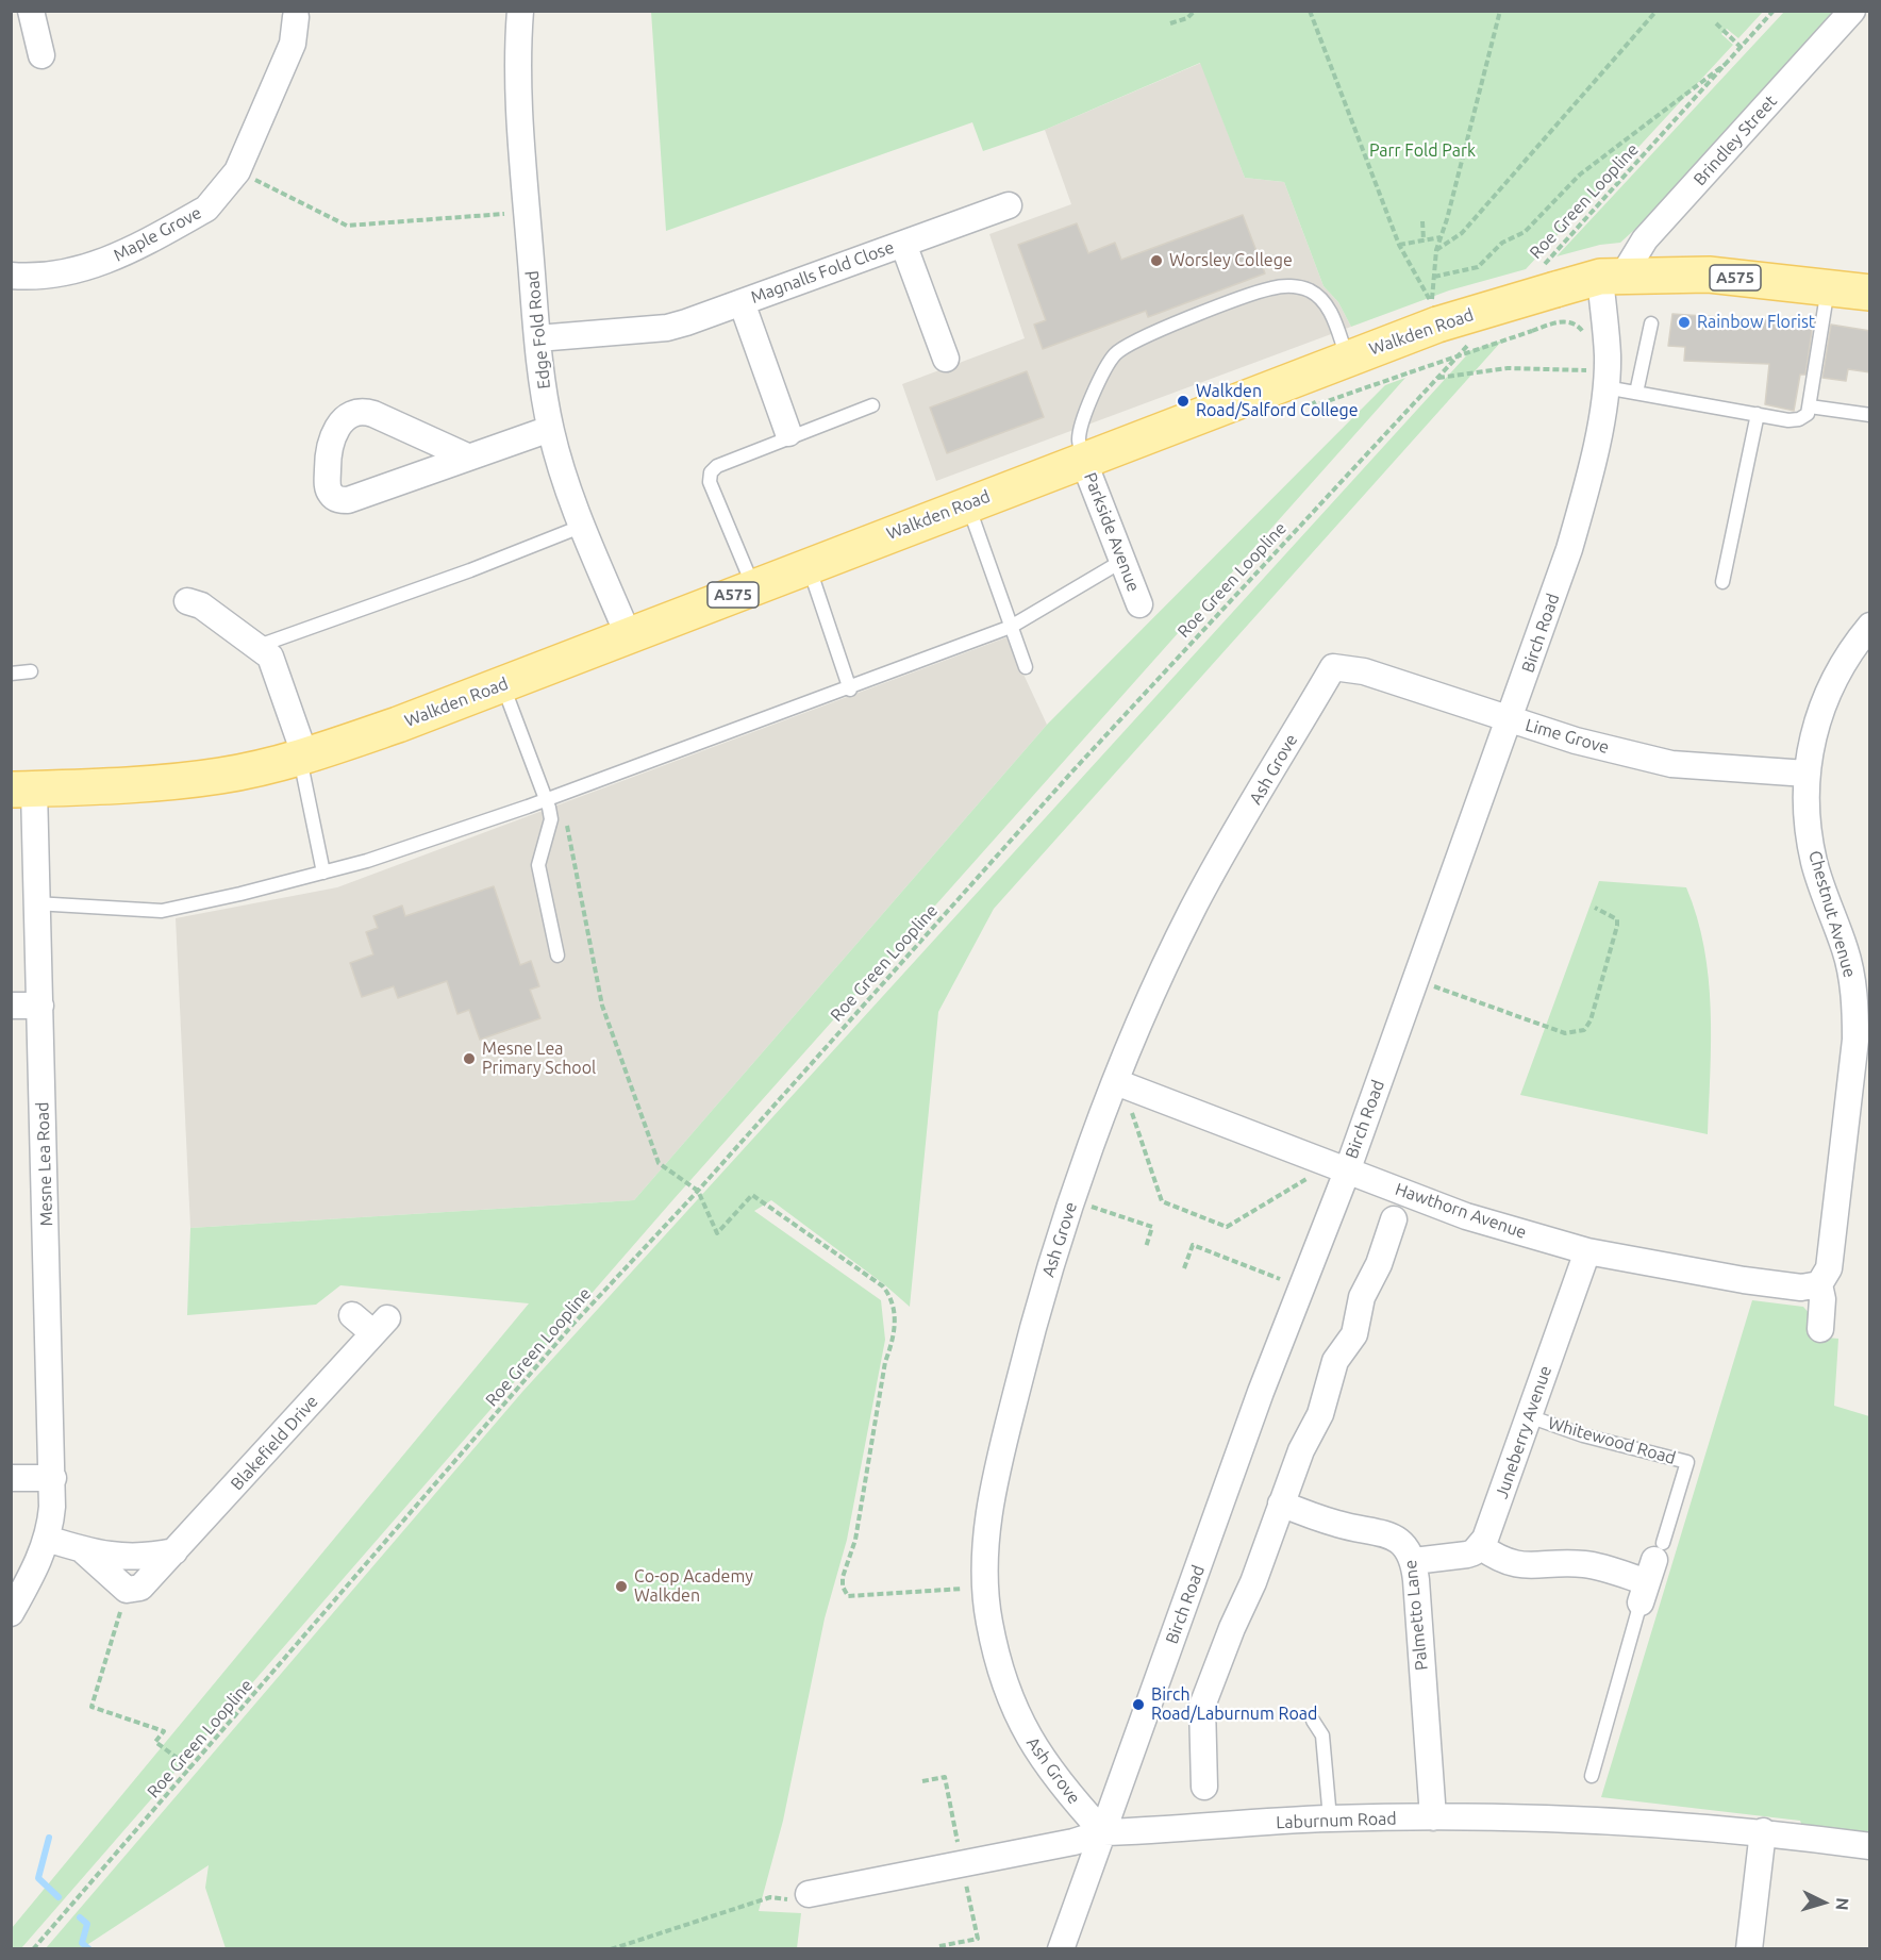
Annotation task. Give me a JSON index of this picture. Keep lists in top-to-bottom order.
{
  "streets": {
    "main road": ["A575", "Walkden Road"],
    "street": [
      "Brindley Street",
      "Maple Grove",
      "Magnalls Fold Close",
      "Edge Fold Road",
      "Parkside Avenue",
      "Birch Road",
      "Lime Grove",
      "Ash Grove",
      "Chestnut Avenue",
      "Mesne Lea Road",
      "Hawthorn Avenue",
      "Juneberry Avenue",
      "Blakefield Drive",
      "Palmetto Lane",
      "Laburnum Road"
    ],
    "lane": ["Whitewood Road"],
    "path": ["Roe Green Loopline"]
  },
  "crossings": [
    ["Brindley Street", "Walkden Road"],
    ["Brindley Street", "Birch Road"],
    ["Roe Green Loopline", "Walkden Road"],
    ["Magnalls Fold Close", "Edge Fold Road"],
    ["Edge Fold Road", "Walkden Road"],
    ["Walkden Road", "Parkside Avenue"],
    ["Walkden Road", "Birch Road"],
    ["Walkden Road", "Mesne Lea Road"],
    ["Birch Road", "Lime Grove"],
    ["Birch Road", "Ash Grove"],
    ["Birch Road", "Hawthorn Avenue"],
    ["Birch Road", "Laburnum Road"],
    ["Lime Grove", "Ash Grove"],
    ["Lime Grove", "Chestnut Avenue"],
    ["Ash Grove", "Hawthorn Avenue"],
    ["Ash Grove", "Laburnum Road"],
    ["Chestnut Avenue", "Hawthorn Avenue"],
    ["Hawthorn Avenue", "Juneberry Avenue"],
    ["Juneberry Avenue", "Whitewood Road"],
    ["Palmetto Lane", "Laburnum Road"]
  ],
  "parks": ["Parr Fold Park"],
  "places": [
    "Worsley College",
    "Rainbow Florist",
    "Walkden Road/Salford College",
    "Mesne Lea Primary School",
    "Co-op Academy Walkden",
    "Birch Road/Laburnum Road"
  ],
  "north": "right"
}
